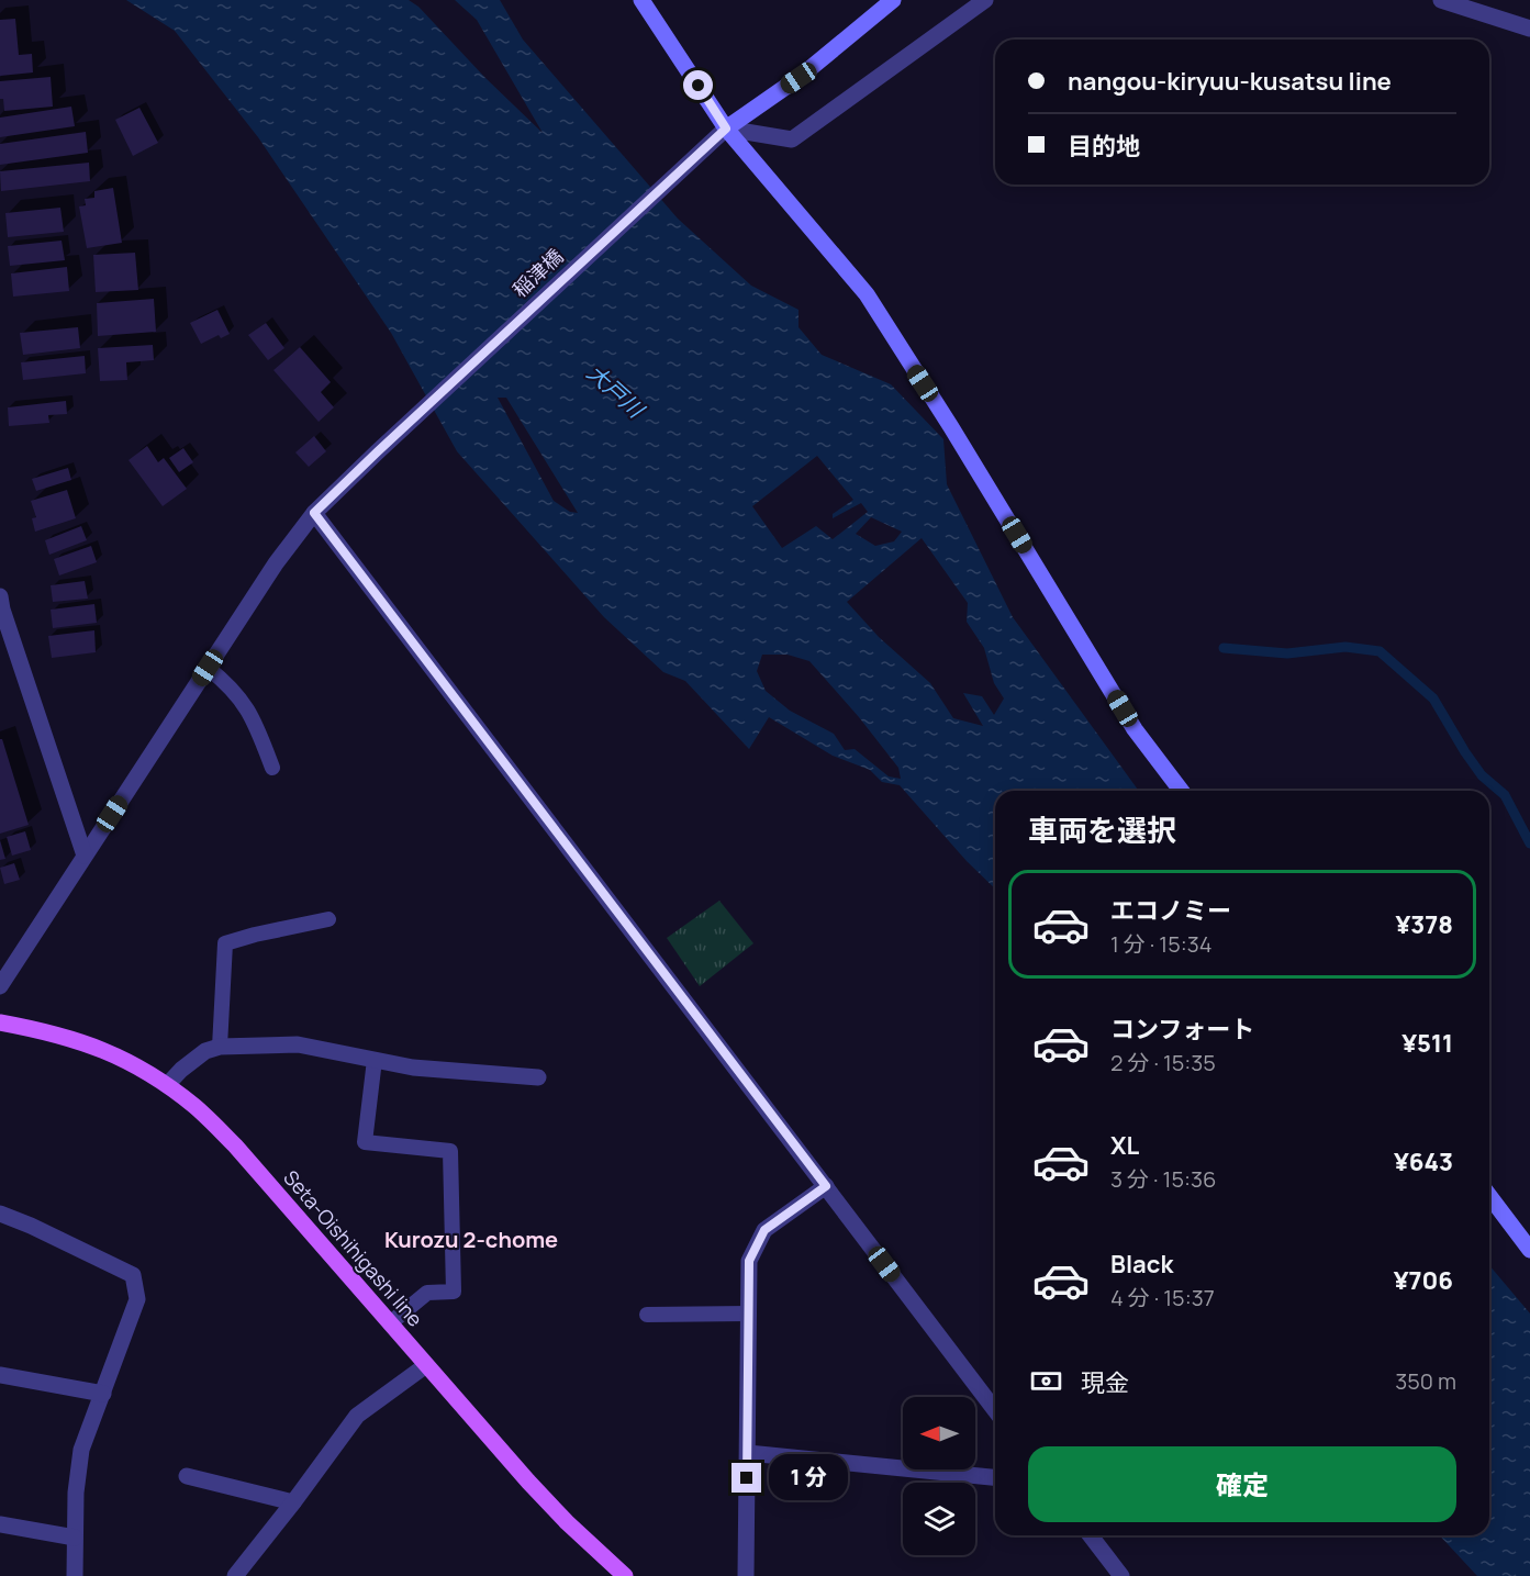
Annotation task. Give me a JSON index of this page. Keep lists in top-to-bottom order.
{
  "streets": {
    "main road": ["Seta-Oishihigashi line"],
    "street": ["稲津橋"]
  },
  "districts": ["Kurozu 2-chome"],
  "water": ["大戸川"],
  "north": "left",
  "page": {
    "banner": ["nangou-kiryuu-kusatsu line", "目的地"],
    "heading": "車両を選択",
    "list": [
      {
        "name": "エコノミー",
        "note": "1 分 · 15:34",
        "value": "¥378"
      },
      {
        "name": "コンフォート",
        "note": "2 分 · 15:35",
        "value": "¥511"
      },
      {
        "name": "XL",
        "note": "3 分 · 15:36",
        "value": "¥643"
      },
      {
        "name": "Black",
        "note": "4 分 · 15:37",
        "value": "¥706"
      }
    ],
    "pay": ["現金", "350 m"],
    "buttons": "確定",
    "bubble": "1 分"
  }
}
